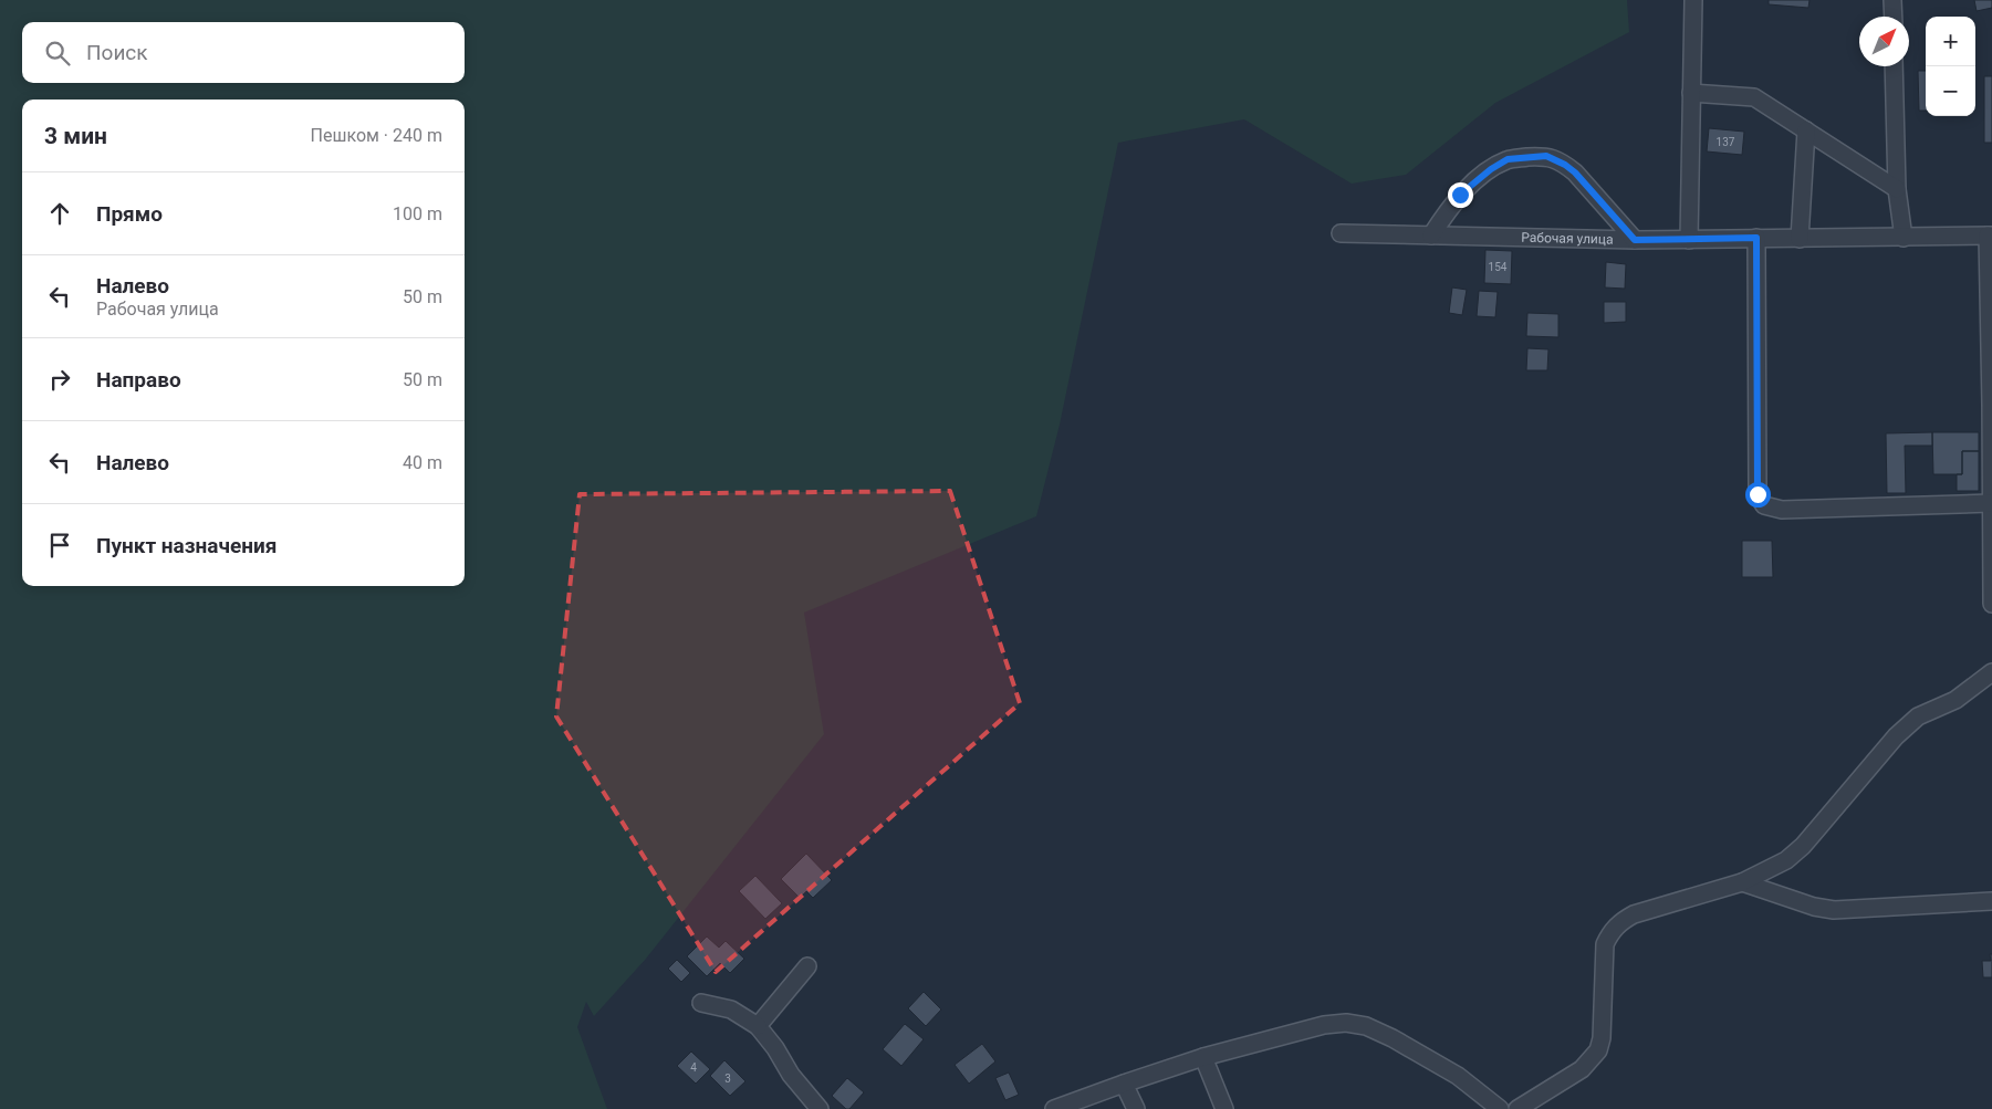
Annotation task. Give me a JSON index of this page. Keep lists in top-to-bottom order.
{
  "streets": {
    "street": ["Рабочая улица"]
  },
  "house_numbers": [
    "137",
    "154",
    "4",
    "3"
  ],
  "north": "top right",
  "page": {
    "map_buttons": ["+", "−"],
    "search": "Поиск",
    "heading": ["3 мин", "Пешком · 240 m"],
    "list": [
      ["Прямо", "100 m"],
      ["Налево", "Рабочая улица", "50 m"],
      ["Направо", "50 m"],
      ["Налево", "40 m"],
      "Пункт назначения"
    ]
  }
}
